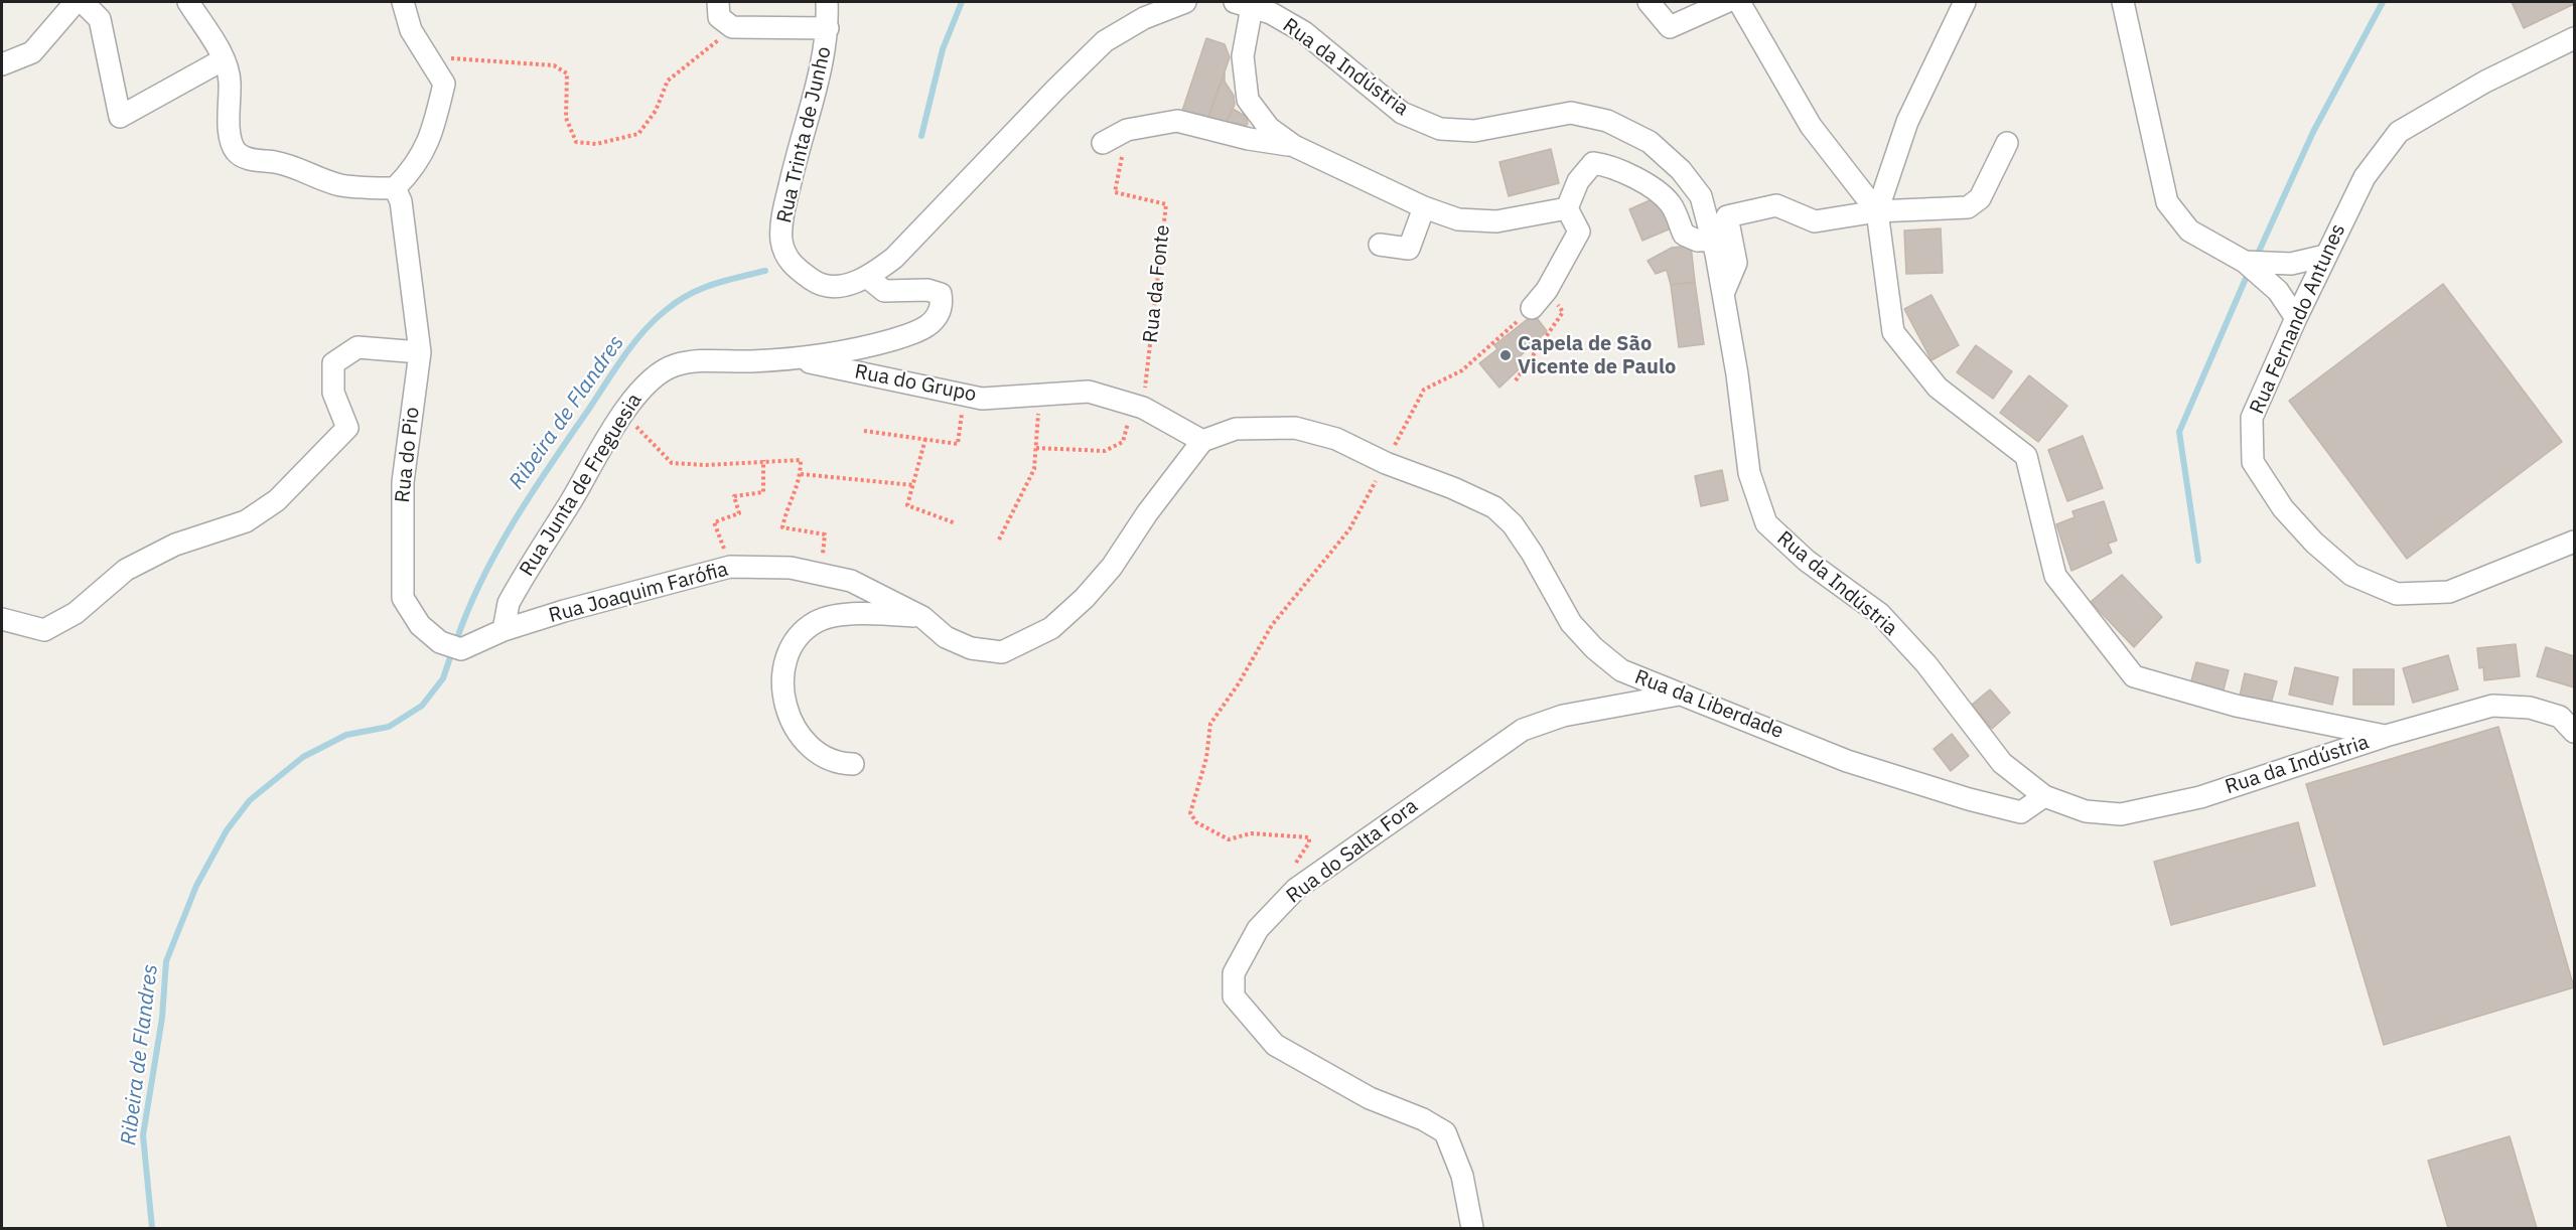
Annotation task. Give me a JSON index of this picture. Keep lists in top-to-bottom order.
{
  "streets": {
    "street": [
      "Rua da Indústria",
      "Rua Trinta de Junho",
      "Rua Fernando Antunes",
      "Rua do Grupo",
      "Rua do Pio",
      "Rua Junta de Freguesia",
      "Rua Joaquim Farófia",
      "Rua da Liberdade",
      "Rua do Salta Fora"
    ],
    "path": ["Rua da Fonte"]
  },
  "crossings": [
    ["Rua da Indústria", "Rua da Liberdade"],
    ["Rua Trinta de Junho", "Rua Junta de Freguesia"],
    ["Rua da Fonte", "Rua do Grupo"],
    ["Rua do Grupo", "Rua Junta de Freguesia"],
    ["Rua do Grupo", "Rua Joaquim Farófia"],
    ["Rua do Grupo", "Rua da Liberdade"],
    ["Rua do Pio", "Rua Junta de Freguesia"],
    ["Rua do Pio", "Rua Joaquim Farófia"],
    ["Rua Junta de Freguesia", "Rua Joaquim Farófia"],
    ["Rua Joaquim Farófia", "Rua da Liberdade"],
    ["Rua da Liberdade", "Rua do Salta Fora"]
  ],
  "water": ["Ribeira de Flandres"],
  "places": ["Capela de São Vicente de Paulo"]
}
